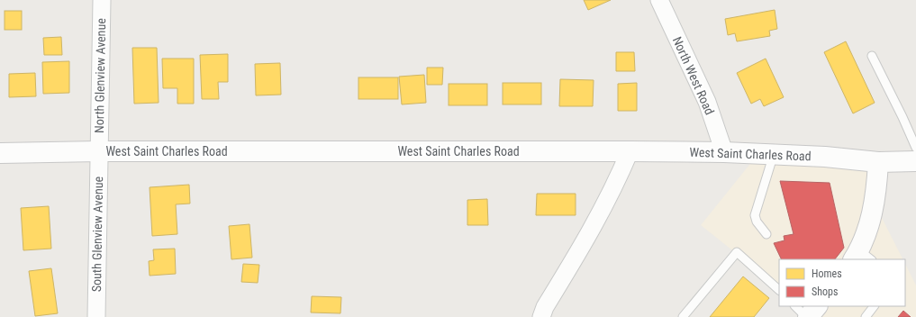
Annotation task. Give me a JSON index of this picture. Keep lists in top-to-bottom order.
{
  "streets": {
    "main road": ["West Saint Charles Road"],
    "street": ["North Glenview Avenue", "North West Road", "South Glenview Avenue"]
  },
  "crossings": [
    ["North Glenview Avenue", "West Saint Charles Road"],
    ["North Glenview Avenue", "South Glenview Avenue"],
    ["North West Road", "West Saint Charles Road"],
    ["West Saint Charles Road", "South Glenview Avenue"]
  ],
  "legend": ["Homes", "Shops"]
}
